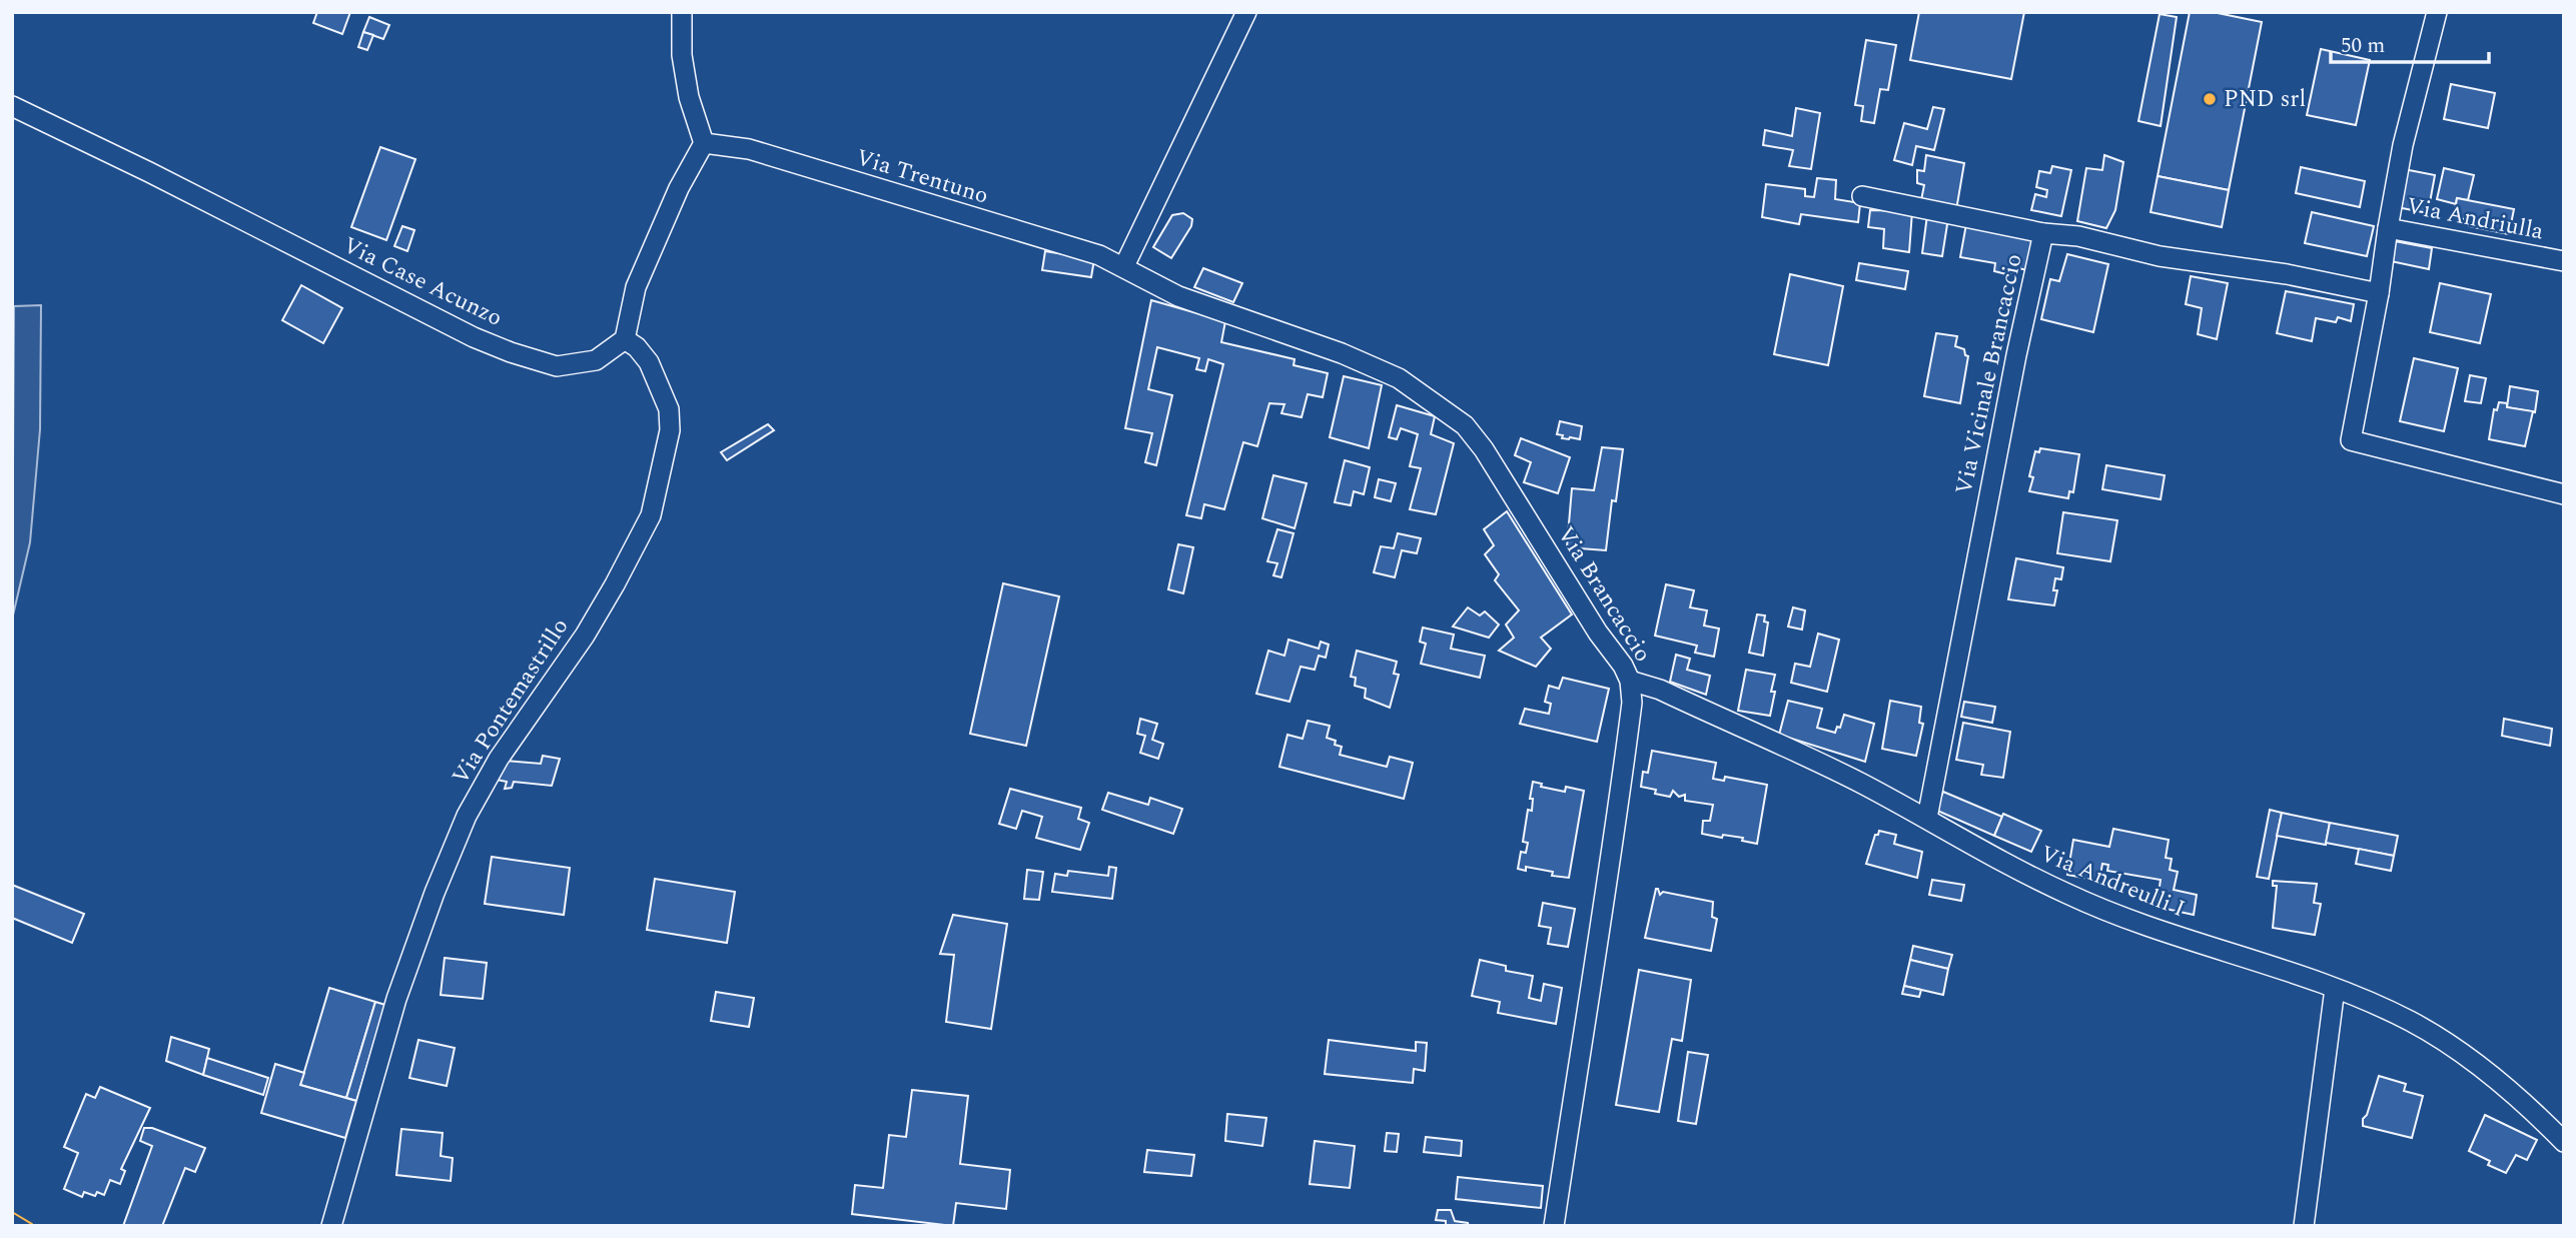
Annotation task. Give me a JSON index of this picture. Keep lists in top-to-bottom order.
{
  "streets": {
    "street": [
      "Via Trentuno",
      "Via Andriulla",
      "Via Case Acunzo",
      "Via Vicinale Brancaccio",
      "Via Brancaccio",
      "Via Pontemastrillo",
      "Via Andreulli I"
    ]
  },
  "crossings": [
    ["Via Trentuno", "Via Brancaccio"],
    ["Via Case Acunzo", "Via Pontemastrillo"],
    ["Via Vicinale Brancaccio", "Via Andreulli I"],
    ["Via Brancaccio", "Via Andreulli I"]
  ],
  "places": ["PND srl"],
  "scale_bar": "50 m"
}
